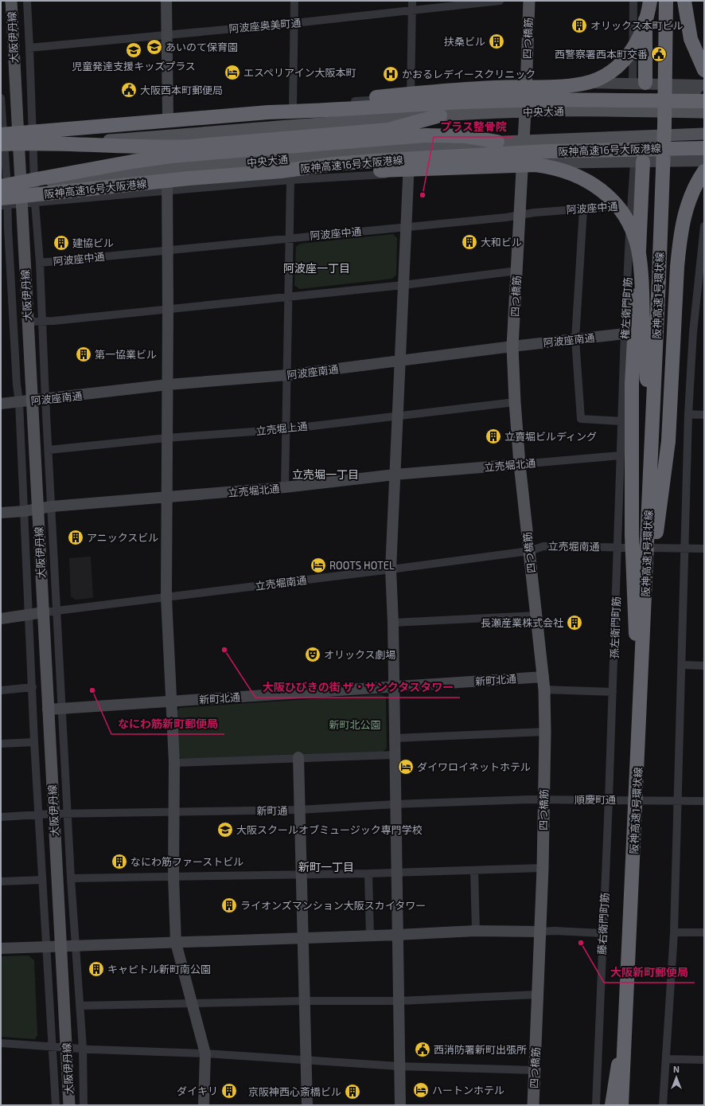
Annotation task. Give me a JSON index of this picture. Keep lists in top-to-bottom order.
{
  "streets": {
    "highway": ["阪神高速16号大阪港線", "阪神高速1号環状線"],
    "main road": ["大阪伊丹線", "四つ橋筋", "中央大通"],
    "street": [
      "阿波座奥美町通",
      "阿波座中通",
      "権左衛門町筋",
      "阿波座南通",
      "立売堀上通",
      "立売堀北通",
      "立売堀南通",
      "孫左衛門町筋",
      "新町北通",
      "順慶町通",
      "新町通",
      "藤右衛門町筋"
    ]
  },
  "crossings": [
    ["大阪伊丹線", "中央大通"],
    ["大阪伊丹線", "阿波座南通"],
    ["大阪伊丹線", "立売堀北通"],
    ["大阪伊丹線", "立売堀南通"],
    ["大阪伊丹線", "新町北通"],
    ["大阪伊丹線", "新町通"],
    ["四つ橋筋", "中央大通"],
    ["四つ橋筋", "阿波座中通"],
    ["四つ橋筋", "阿波座南通"],
    ["四つ橋筋", "立売堀上通"],
    ["四つ橋筋", "立売堀北通"],
    ["四つ橋筋", "立売堀南通"],
    ["四つ橋筋", "新町北通"],
    ["四つ橋筋", "順慶町通"],
    ["四つ橋筋", "新町通"],
    ["中央大通", "阪神高速16号大阪港線"],
    ["阿波座中通", "権左衛門町筋"],
    ["権左衛門町筋", "阿波座南通"],
    ["権左衛門町筋", "立売堀北通"],
    ["権左衛門町筋", "孫左衛門町筋"],
    ["立売堀北通", "孫左衛門町筋"],
    ["立売堀南通", "孫左衛門町筋"],
    ["孫左衛門町筋", "順慶町通"],
    ["孫左衛門町筋", "藤右衛門町筋"],
    ["順慶町通", "新町通"],
    ["順慶町通", "藤右衛門町筋"]
  ],
  "districts": ["阿波座一丁目", "立売堀一丁目", "新町一丁目"],
  "parks": ["新町北公園"],
  "places": {
    "building": [
      "オリックス本町ビル",
      "扶桑ビル",
      "大和ビル",
      "建協ビル",
      "第一協業ビル",
      "立賣堀ビルディング",
      "アニックスビル",
      "長瀬産業株式会社",
      "なにわ筋ファーストビル",
      "ライオンズマンション大阪スカイタワー",
      "キャピトル新町南公園",
      "ダイキリ",
      "京阪神西心斎橋ビル"
    ],
    "school or university": ["あいのて保育園", "児童発達支援キッズプラス", "大阪スクールオブミュージック専門学校"],
    "public building": ["西警察署西本町交番", "大阪西本町郵便局", "西消防署新町出張所"],
    "hotel": [
      "エスペリアイン大阪本町",
      "ROOTS HOTEL",
      "ダイワロイネットホテル",
      "ハートンホテル"
    ],
    "hospital": ["かおるレデイースクリニック"],
    "other": [
      "プラス整骨院",
      "大阪ひびきの街 ザ・サンクタスタワー",
      "なにわ筋新町郵便局",
      "大阪新町郵便局"
    ],
    "theatre": ["オリックス劇場"]
  },
  "north": "top"
}
